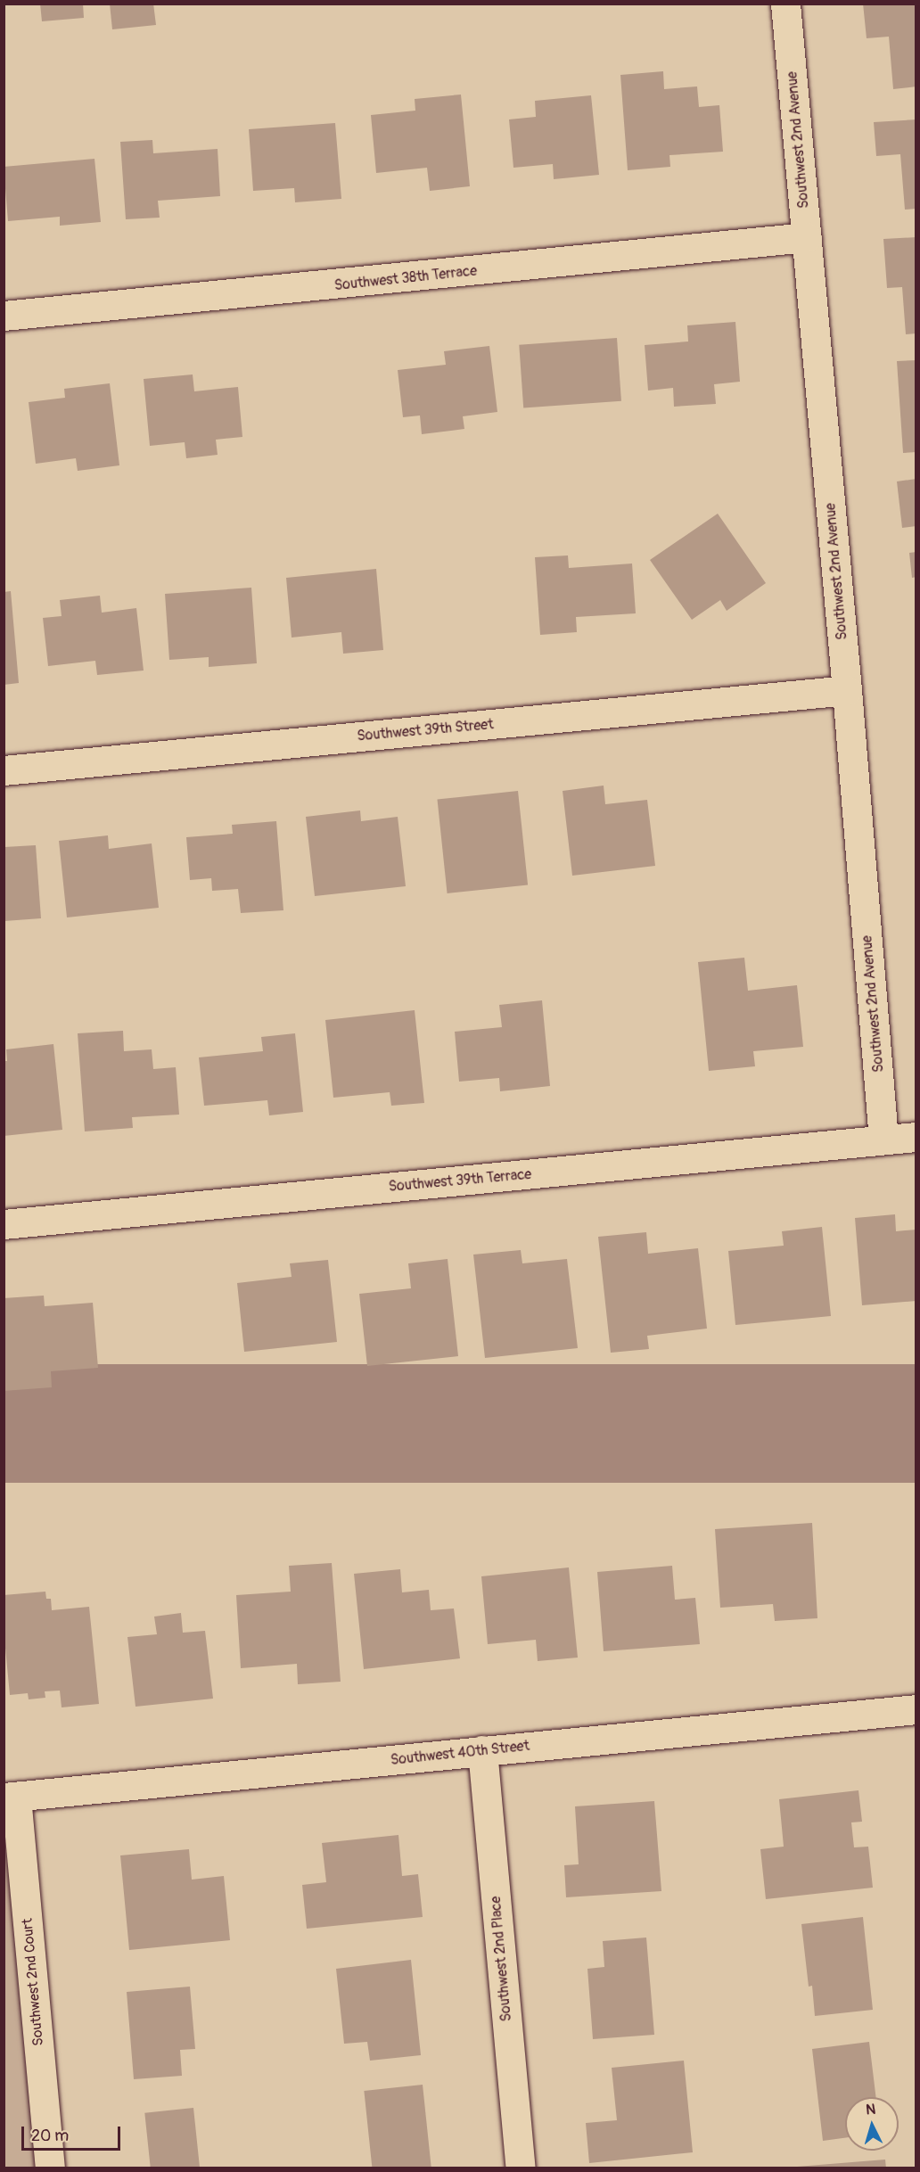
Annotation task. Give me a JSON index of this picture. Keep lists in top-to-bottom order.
{
  "streets": {
    "street": [
      "Southwest 2nd Avenue",
      "Southwest 38th Terrace",
      "Southwest 39th Street",
      "Southwest 39th Terrace",
      "Southwest 40th Street",
      "Southwest 2nd Place",
      "Southwest 2nd Court"
    ]
  },
  "crossings": [
    ["Southwest 2nd Avenue", "Southwest 38th Terrace"],
    ["Southwest 2nd Avenue", "Southwest 39th Street"],
    ["Southwest 2nd Avenue", "Southwest 39th Terrace"],
    ["Southwest 40th Street", "Southwest 2nd Place"],
    ["Southwest 40th Street", "Southwest 2nd Court"]
  ],
  "scale_bar": "20 m",
  "north": "top"
}
